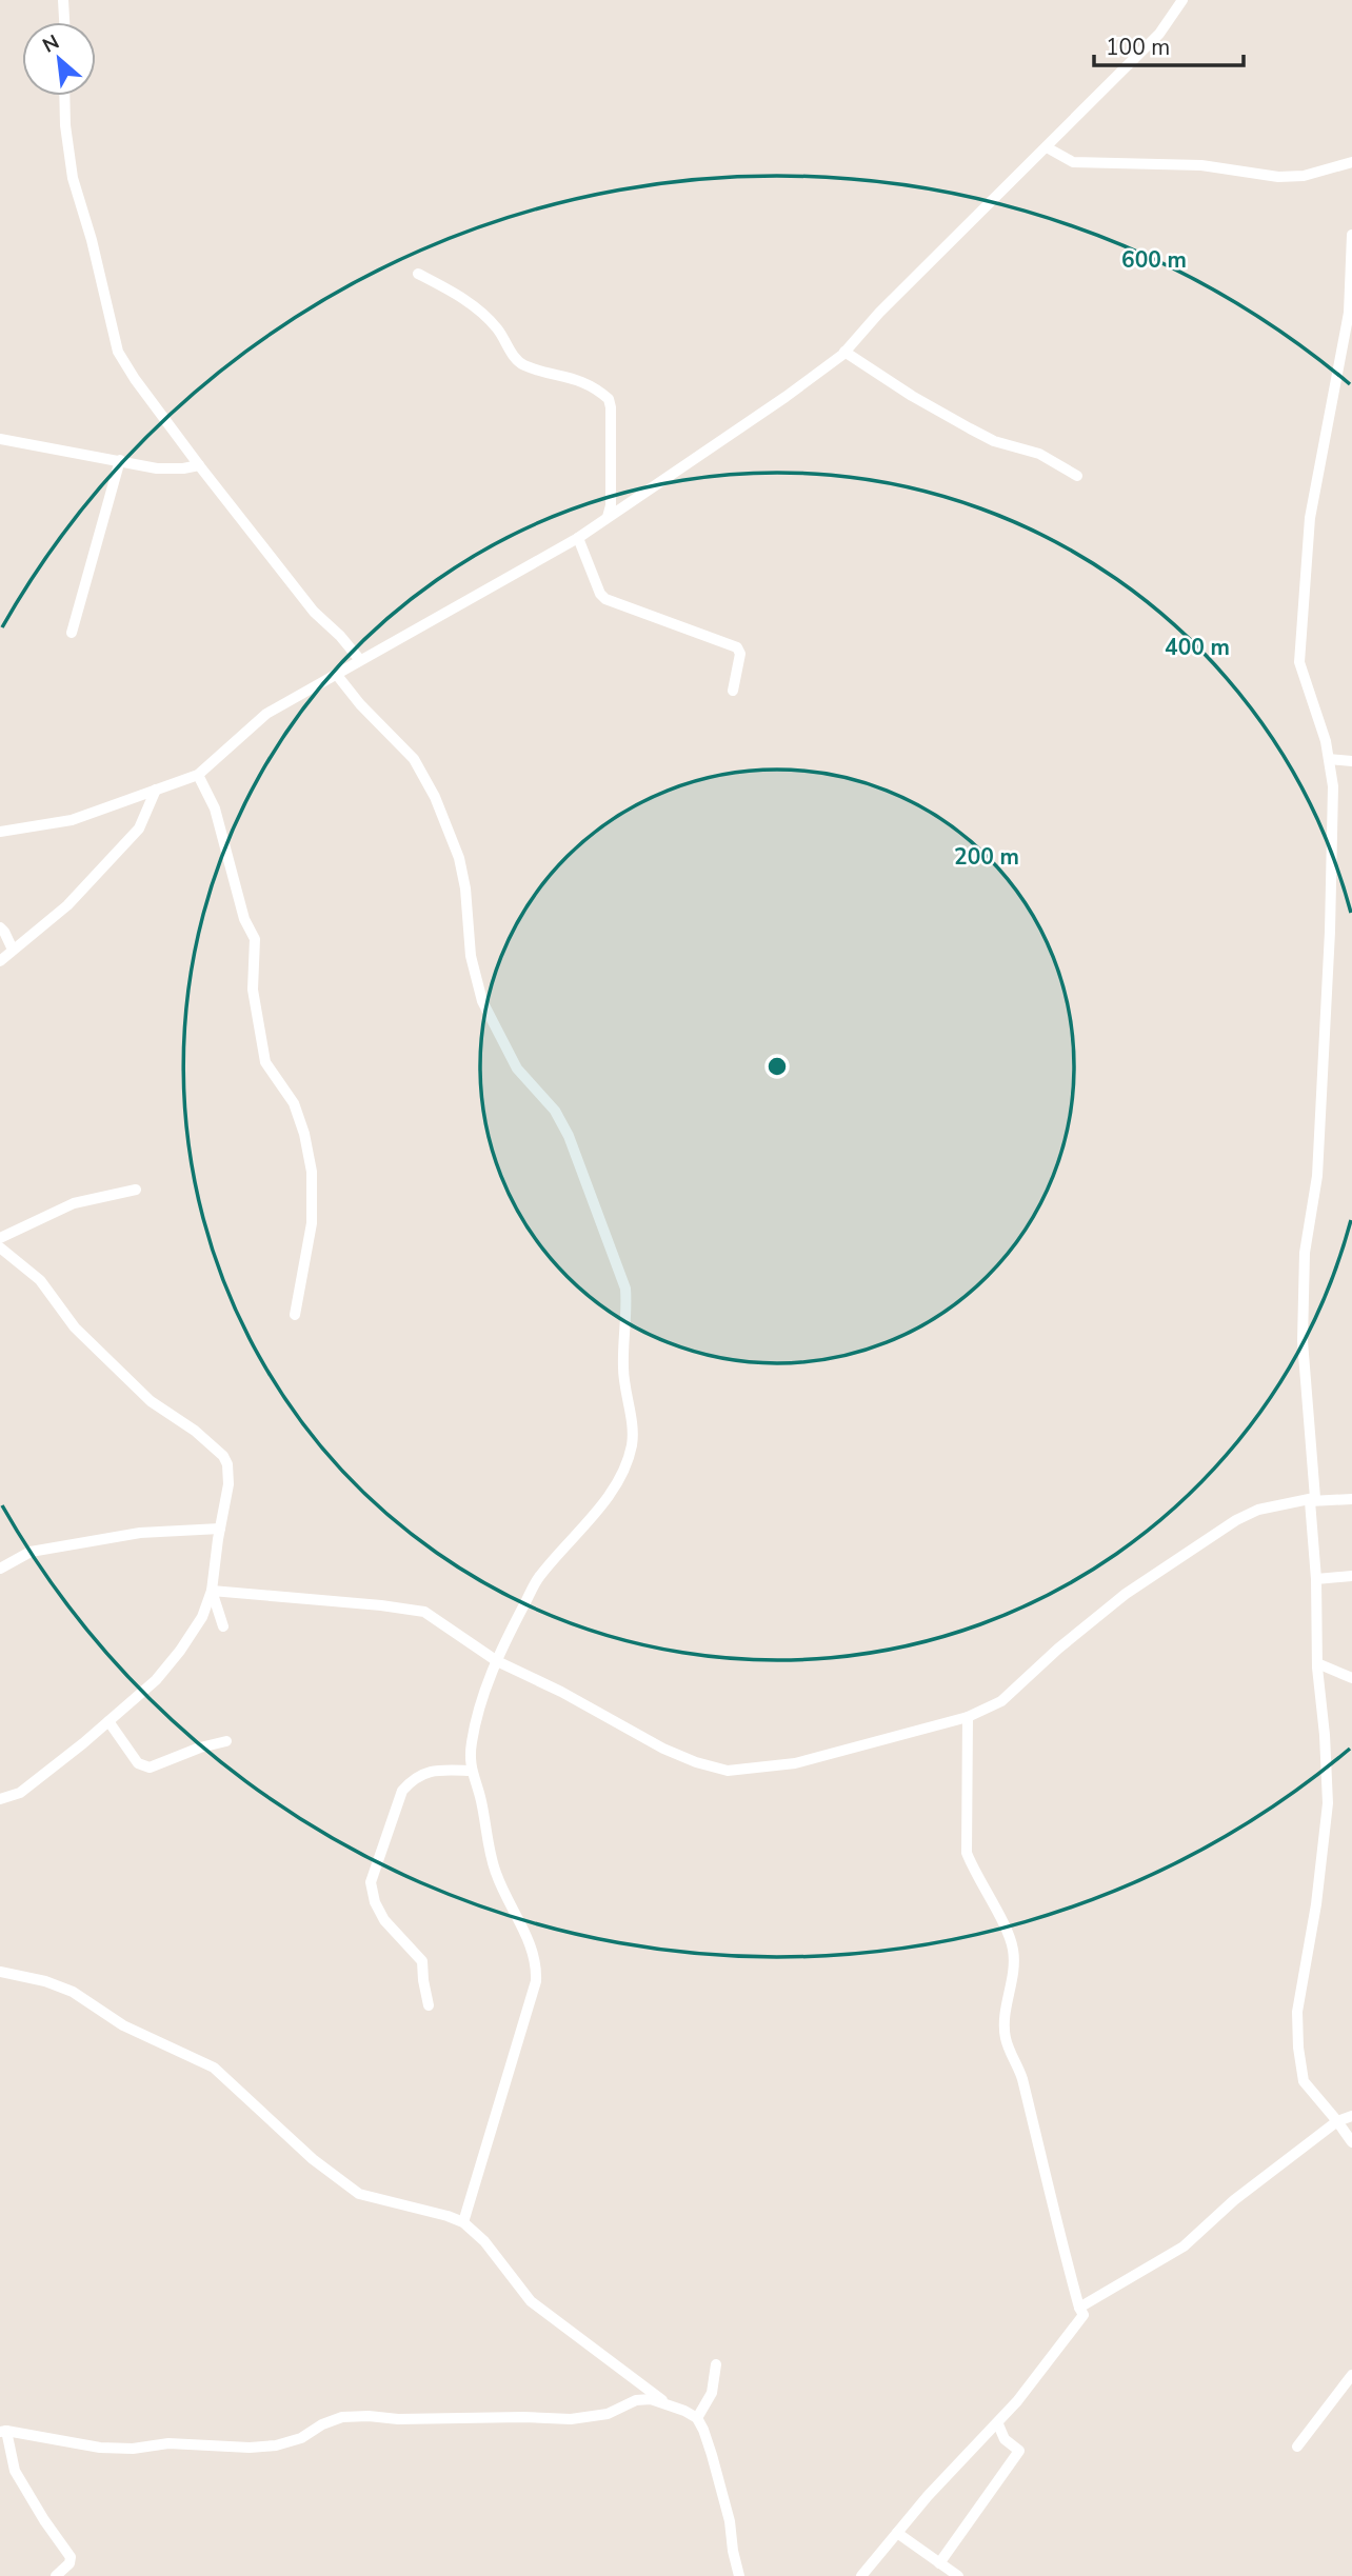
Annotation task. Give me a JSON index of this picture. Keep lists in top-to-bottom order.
{
  "scale_bar": "100 m",
  "north": "top left",
  "rings": ["600 m", "400 m", "200 m"]
}
